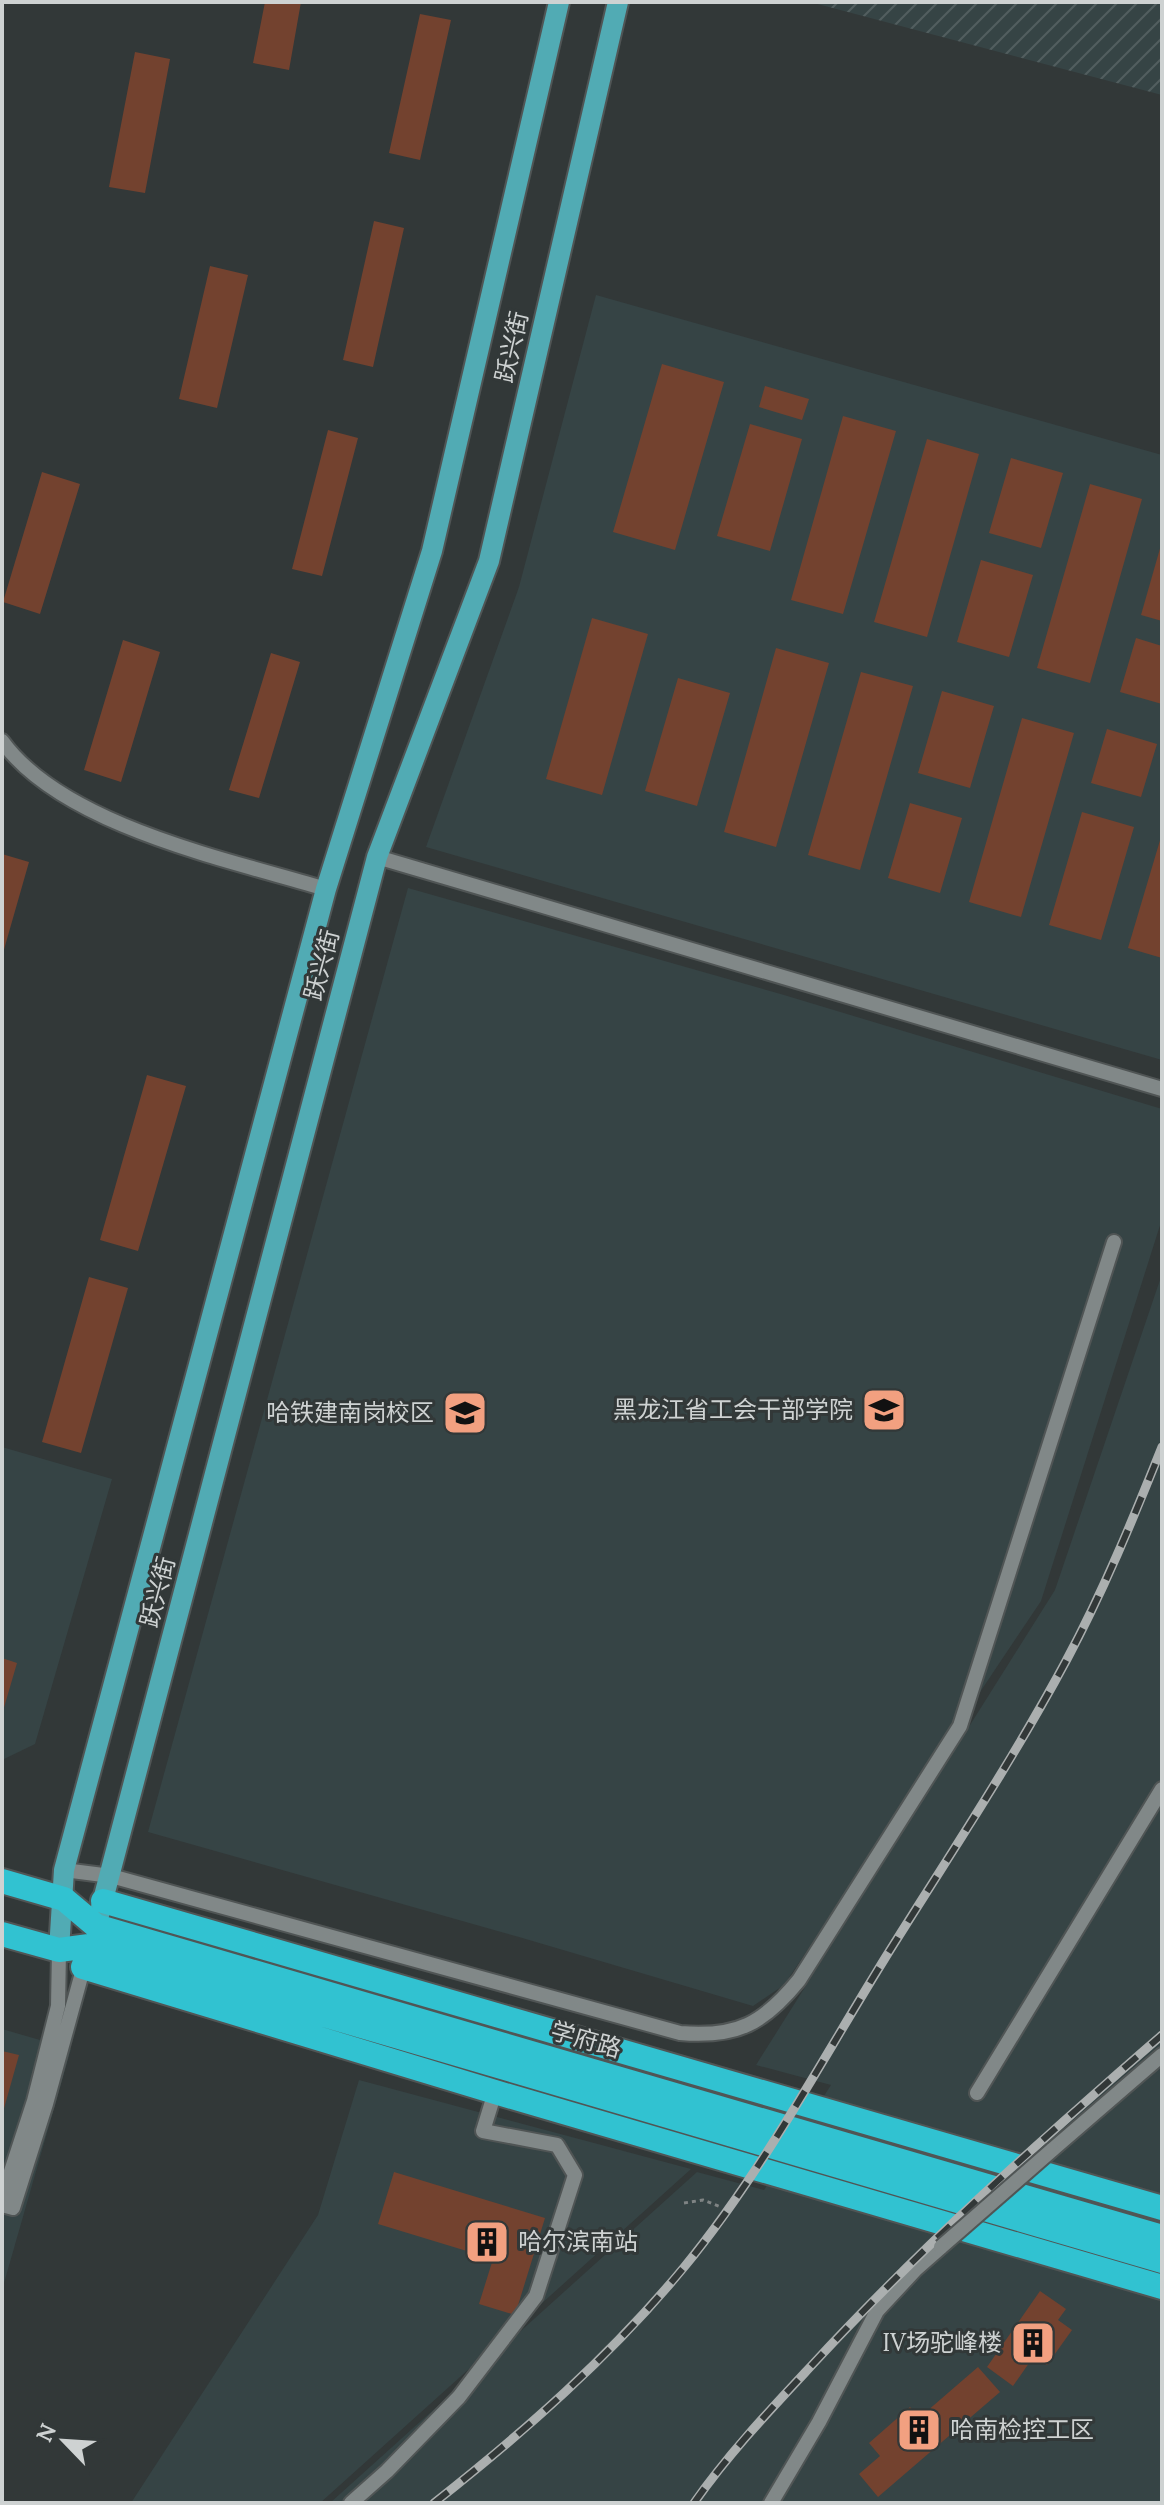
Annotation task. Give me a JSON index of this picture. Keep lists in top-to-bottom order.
{
  "streets": {
    "highway": ["学府路"],
    "main road": ["跃兴街"]
  },
  "crossings": [
    ["跃兴街", "学府路"]
  ],
  "places": {
    "school or university": ["黑龙江省工会干部学院", "哈铁建南岗校区"],
    "building": ["哈尔滨南站", "IV场驼峰楼", "哈南检控工区"]
  },
  "north": "top left"
}
